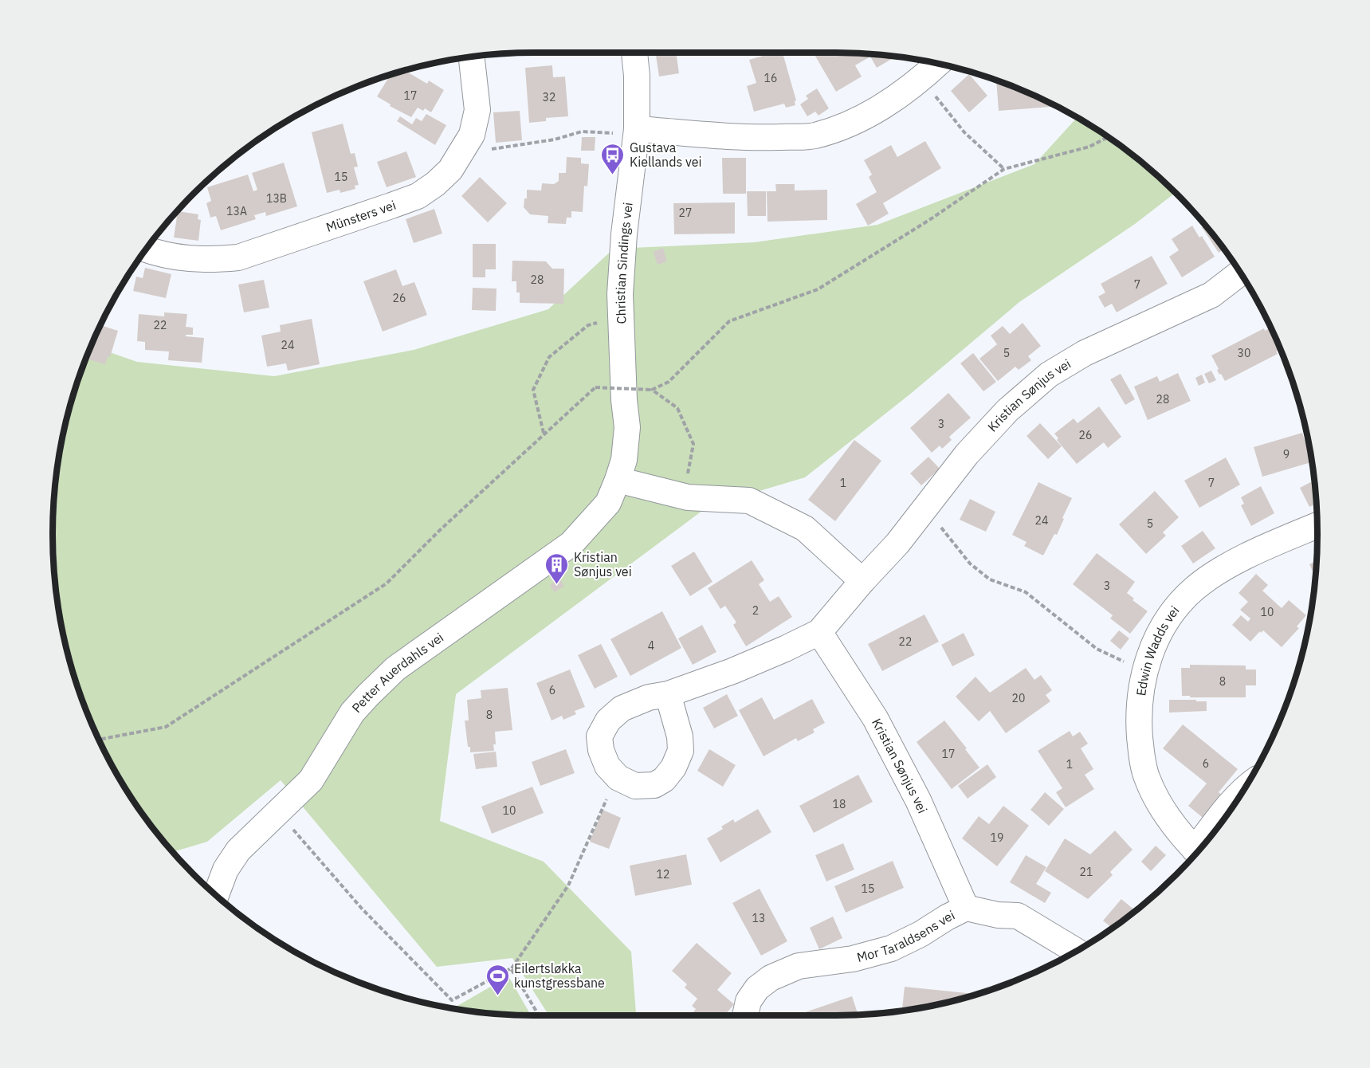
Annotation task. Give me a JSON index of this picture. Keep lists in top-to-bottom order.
{
  "streets": {
    "street": [
      "Münsters vei",
      "Christian Sindings vei",
      "Kristian Sønjus vei",
      "Edwin Wadds vei",
      "Petter Auerdahls vei",
      "Mor Taraldsens vei"
    ]
  },
  "crossings": [
    ["Christian Sindings vei", "Petter Auerdahls vei"],
    ["Kristian Sønjus vei", "Mor Taraldsens vei"]
  ],
  "places": {
    "bus stop": ["Gustava Kiellands vei"],
    "building": ["Kristian Sønjus vei"],
    "sports": ["Eilertsløkka kunstgressbane"]
  },
  "house_numbers": [
    "16",
    "17",
    "32",
    "15",
    "13B",
    "13A",
    "27",
    "28",
    "7",
    "26",
    "22",
    "24",
    "5",
    "30",
    "28",
    "3",
    "26",
    "9",
    "1",
    "7",
    "24",
    "5",
    "3",
    "2",
    "10",
    "22",
    "4",
    "8",
    "6",
    "20",
    "8",
    "17",
    "6",
    "1",
    "18",
    "10",
    "19",
    "21",
    "12",
    "15",
    "13"
  ]
}
